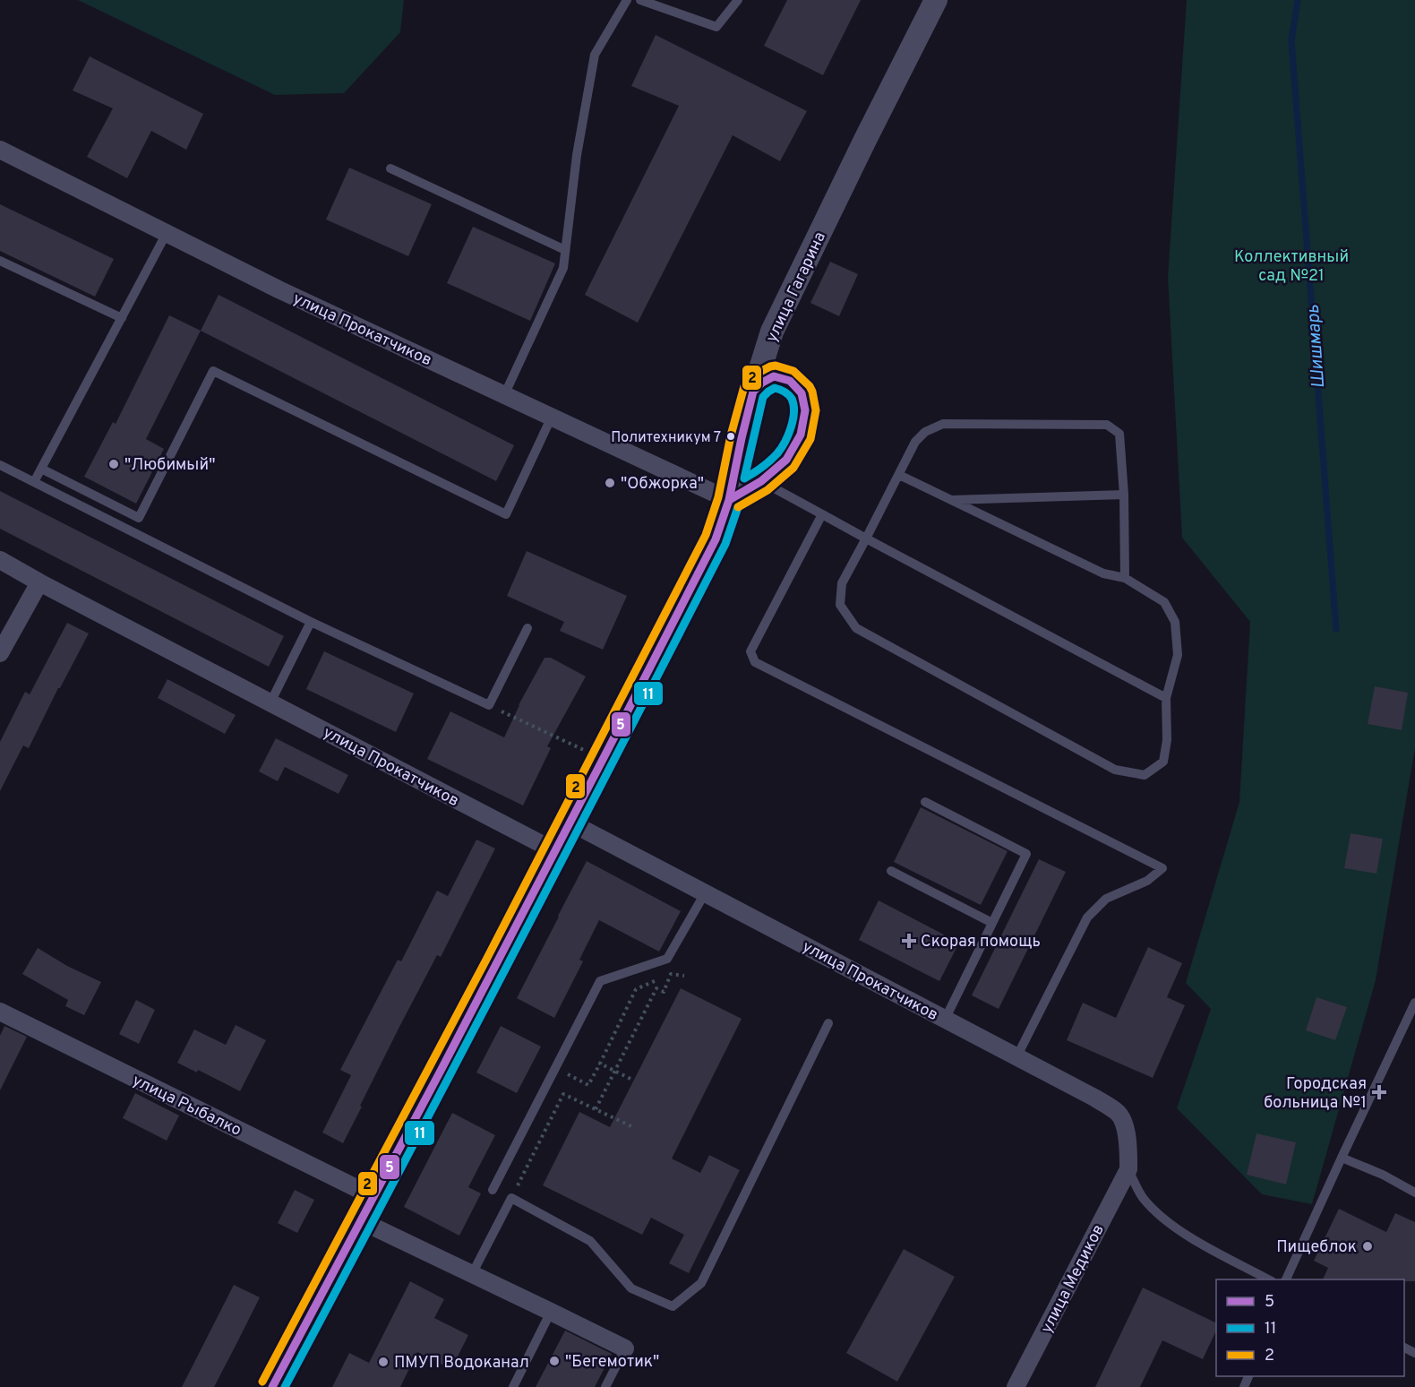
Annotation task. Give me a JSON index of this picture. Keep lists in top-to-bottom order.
{
  "streets": {
    "street": [
      "улица Гагарина",
      "улица Прокатчиков",
      "улица Рыбалко",
      "улица Медиков"
    ]
  },
  "crossings": [
    ["улица Гагарина", "улица Прокатчиков"],
    ["улица Гагарина", "улица Рыбалко"],
    ["улица Прокатчиков", "улица Медиков"]
  ],
  "water": ["Шишмарь"],
  "parks": ["Коллективный сад №21"],
  "places": {
    "other": [
      "Политехникум 7",
      "\"Любимый\"",
      "\"Обжорка\"",
      "Пищеблок",
      "\"Бегемотик\"",
      "ПМУП Водоканал"
    ],
    "health": ["Скорая помощь", "Городская больница №1"]
  },
  "lines": ["transit line 2", "transit line 5", "transit line 11"],
  "legend": ["5", "11", "2"]
}
